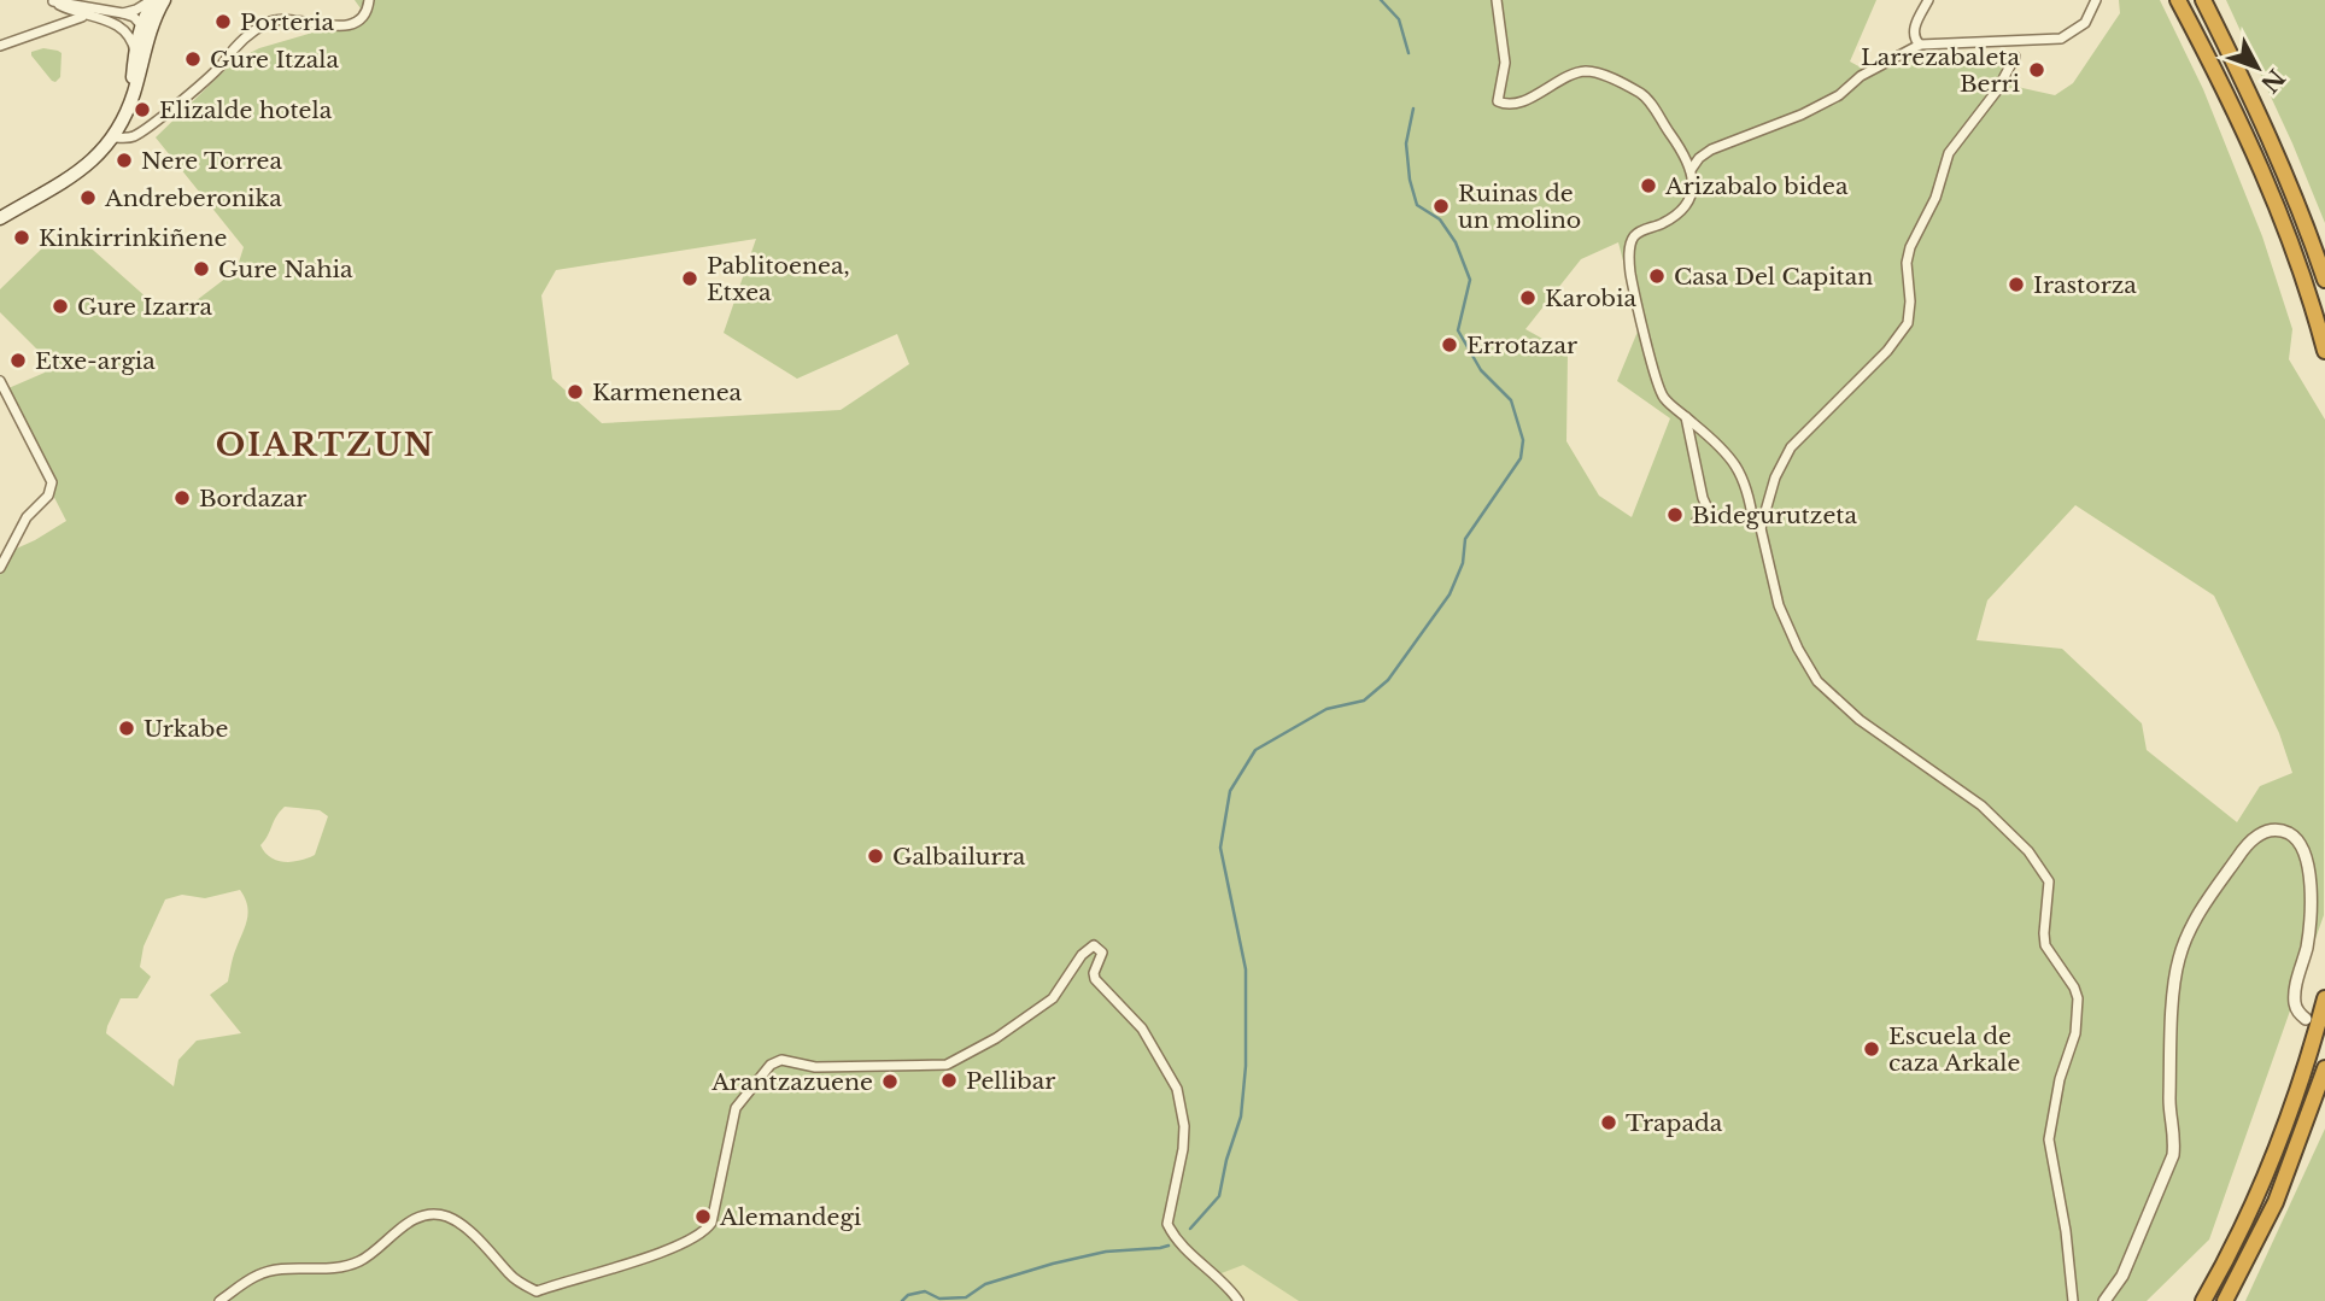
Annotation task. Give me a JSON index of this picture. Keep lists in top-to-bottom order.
{
  "districts": ["OIARTZUN"],
  "places": [
    "Porteria",
    "Gure Itzala",
    "Larrezabaleta Berri",
    "Elizalde hotela",
    "Nere Torrea",
    "Arizabalo bidea",
    "Andreberonika",
    "Ruinas de un molino",
    "Kinkirrinkiñene",
    "Gure Nahia",
    "Casa Del Capitan",
    "Pablitoenea, Etxea",
    "Irastorza",
    "Karobia",
    "Gure Izarra",
    "Errotazar",
    "Etxe-argia",
    "Karmenenea",
    "Bordazar",
    "Bidegurutzeta",
    "Urkabe",
    "Galbailurra",
    "Escuela de caza Arkale",
    "Pellibar",
    "Arantzazuene",
    "Trapada",
    "Alemandegi"
  ],
  "north": "bottom right"
}
